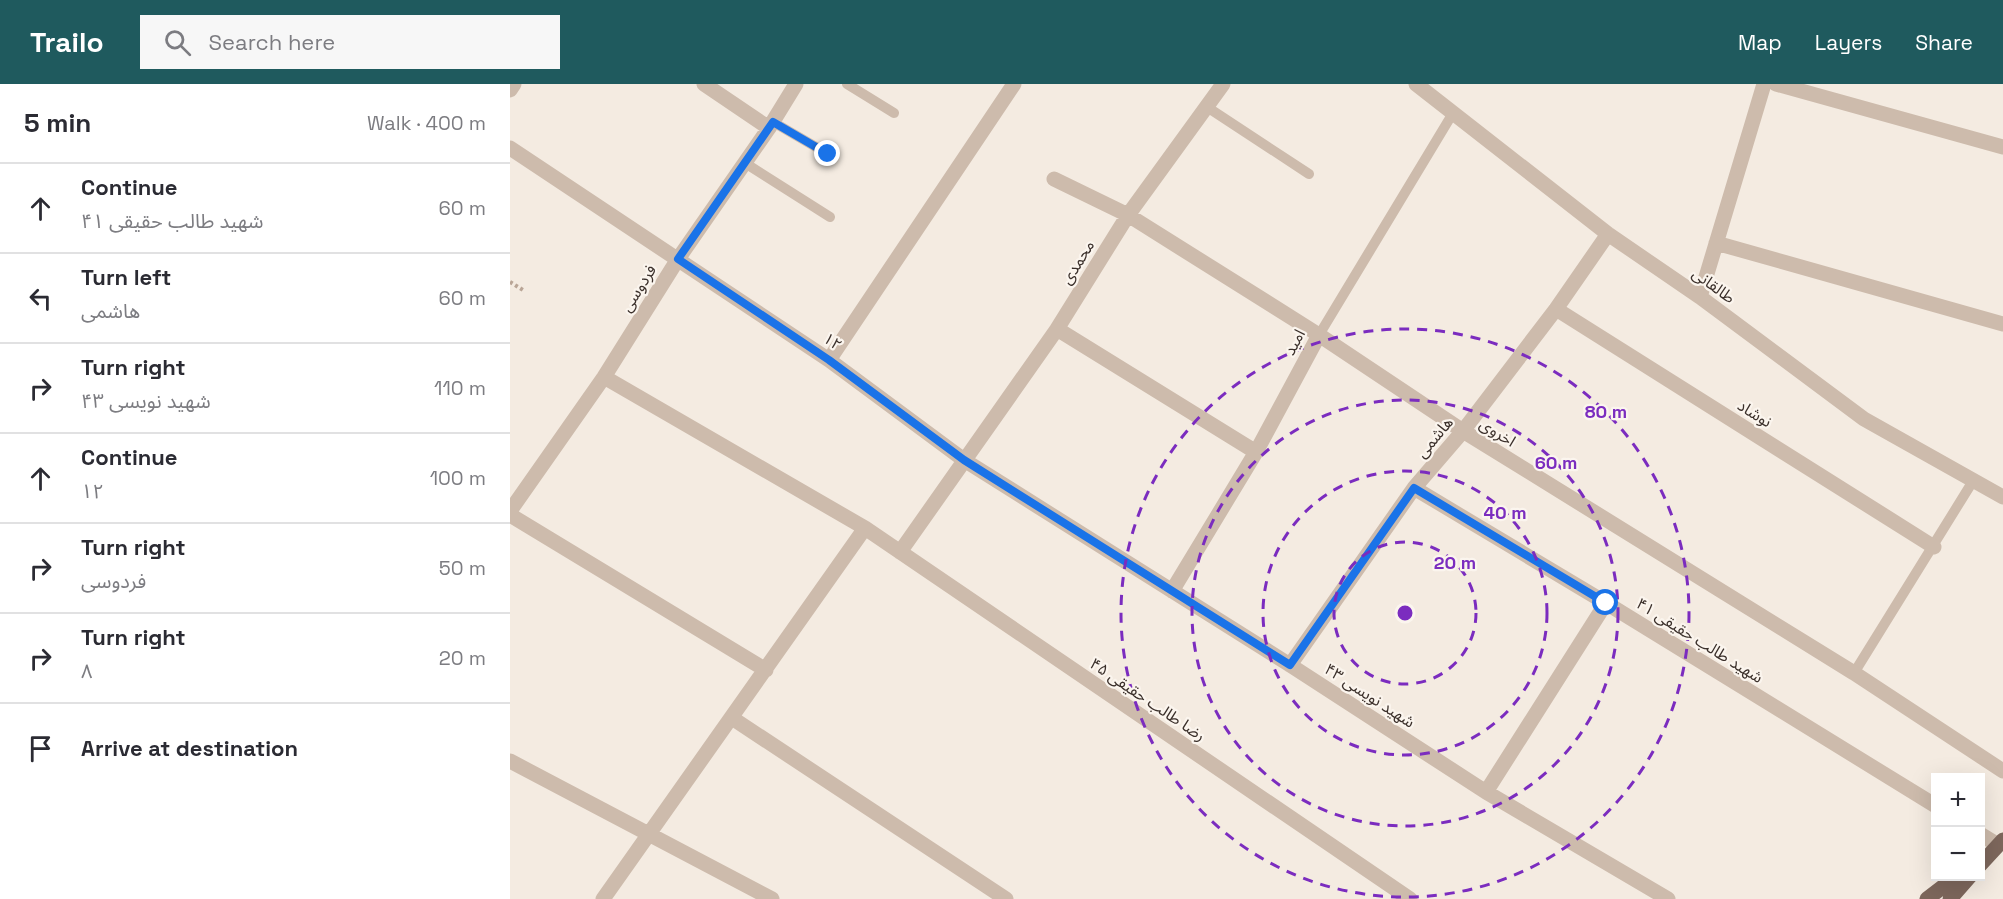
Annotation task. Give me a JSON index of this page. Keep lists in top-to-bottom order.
{
  "streets": {
    "street": [
      "محمدی",
      "طالقانی",
      "فردوسی",
      "۱۲",
      "امید",
      "نوشاد",
      "اخروی",
      "هاشمی",
      "۴۱ شهید طالب حقیقی",
      "۴۳ شهید نویسی",
      "۴۵ رضا طالب حقیقی"
    ]
  },
  "crossings": [
    ["محمدی", "۱۲"],
    ["محمدی", "اخروی"],
    ["محمدی", "۴۳ شهید نویسی"],
    ["محمدی", "۴۵ رضا طالب حقیقی"],
    ["طالقانی", "امید"],
    ["طالقانی", "هاشمی"],
    ["فردوسی", "۱۲"],
    ["فردوسی", "۴۵ رضا طالب حقیقی"],
    ["۱۲", "۴۳ شهید نویسی"],
    ["امید", "اخروی"],
    ["امید", "۴۳ شهید نویسی"],
    ["نوشاد", "هاشمی"],
    ["اخروی", "هاشمی"],
    ["هاشمی", "۴۱ شهید طالب حقیقی"],
    ["هاشمی", "۴۳ شهید نویسی"]
  ],
  "page": {
    "header": "Trailo",
    "search": "Search here",
    "nav": ["Map", "Layers", "Share"],
    "heading": ["5 min", "Walk · 400 m"],
    "list": [
      ["Continue", "۴۱ شهید طالب حقیقی", "60 m"],
      ["Turn left", "هاشمی", "60 m"],
      ["Turn right", "۴۳ شهید نویسی", "110 m"],
      ["Continue", "۱۲", "100 m"],
      ["Turn right", "فردوسی", "50 m"],
      ["Turn right", "۸", "20 m"],
      "Arrive at destination"
    ],
    "map_buttons": ["+", "−"]
  },
  "rings": [
    "80 m",
    "60 m",
    "40 m",
    "20 m"
  ]
}
